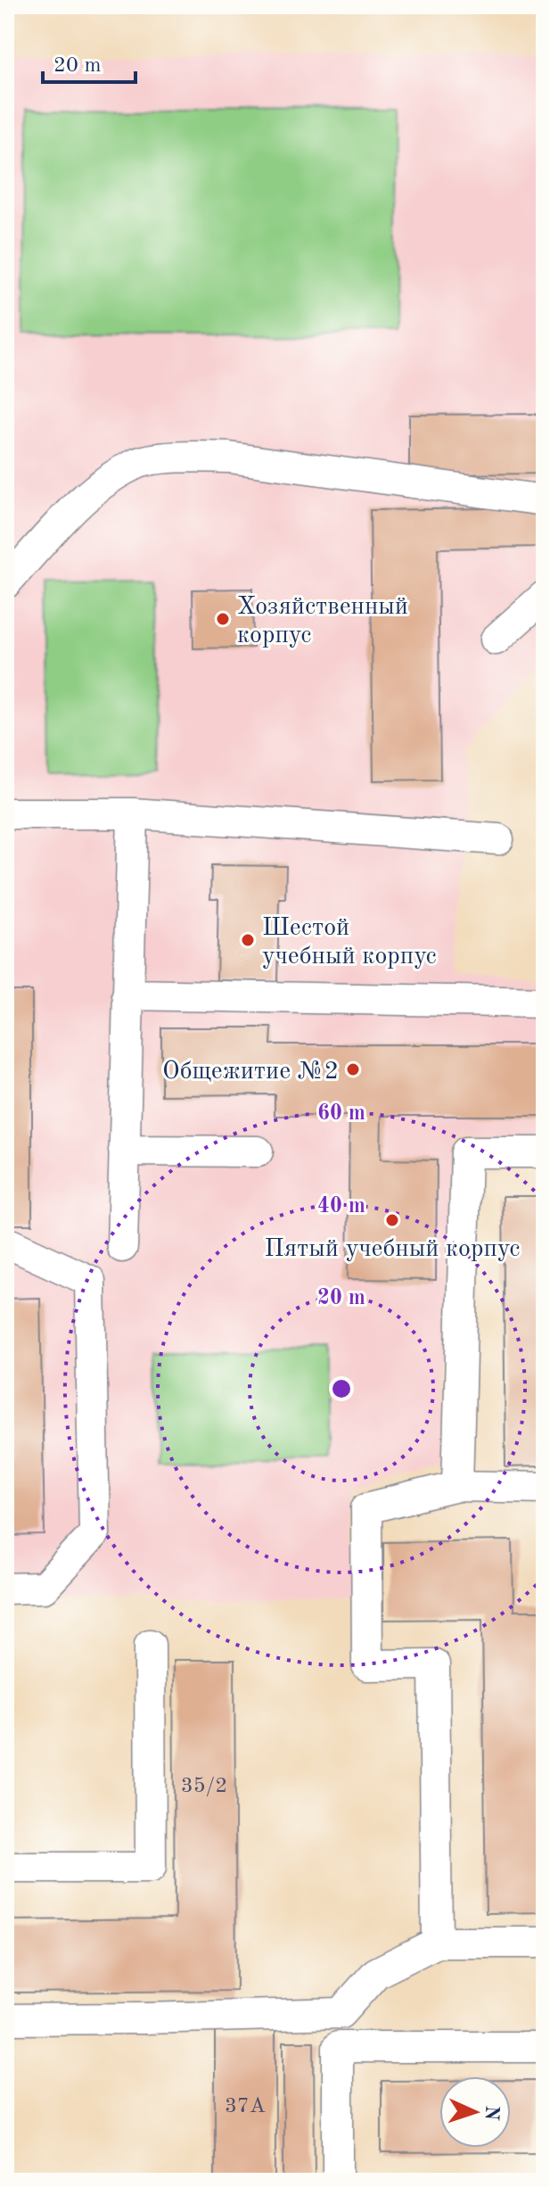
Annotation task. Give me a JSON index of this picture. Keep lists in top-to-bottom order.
{
  "places": [
    "Хозяйственный корпус",
    "Шестой учебный корпус",
    "Общежитие №2",
    "Пятый учебный корпус"
  ],
  "house_numbers": ["35/2", "37А"],
  "scale_bar": "20 m",
  "north": "right",
  "rings": ["60 m", "40 m", "20 m"]
}
